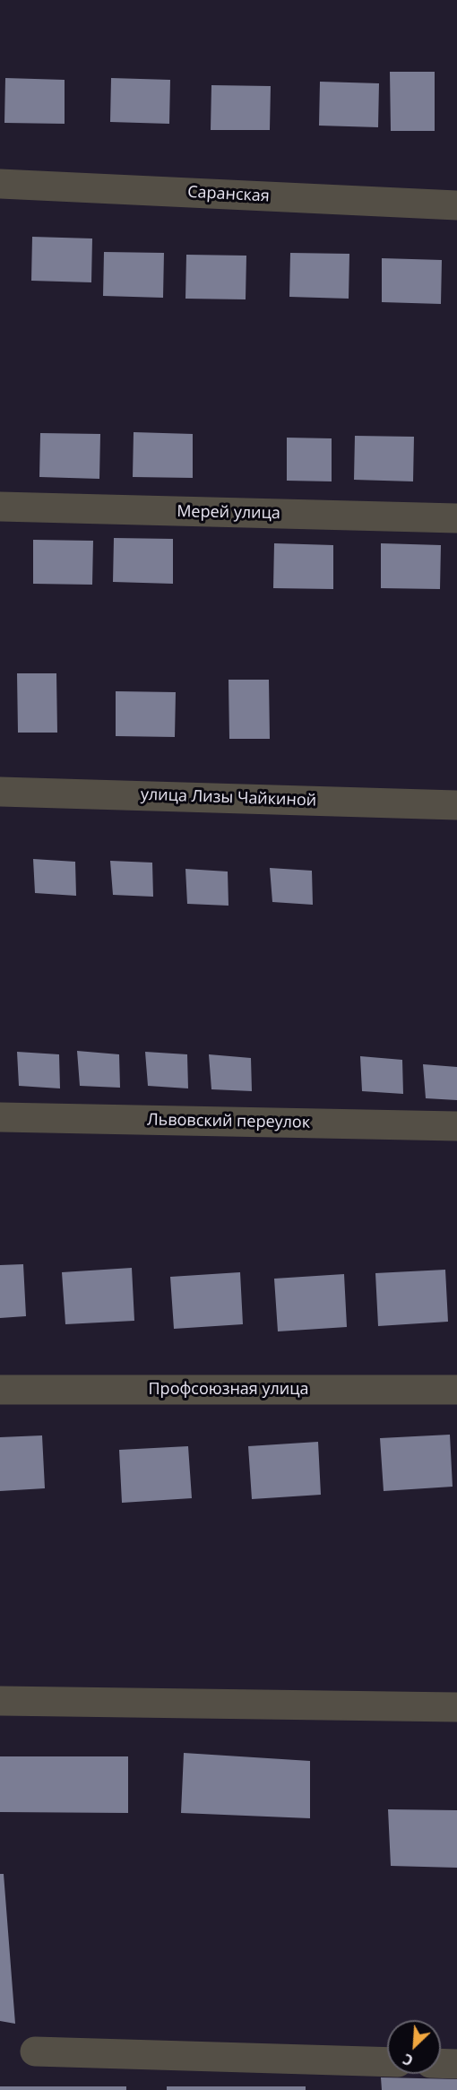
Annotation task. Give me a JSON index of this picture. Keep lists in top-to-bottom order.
{
  "streets": {
    "street": [
      "Саранская",
      "Мерей улица",
      "улица Лизы Чайкиной",
      "Львовский переулок",
      "Профсоюзная улица"
    ]
  },
  "north": "bottom left"
}
